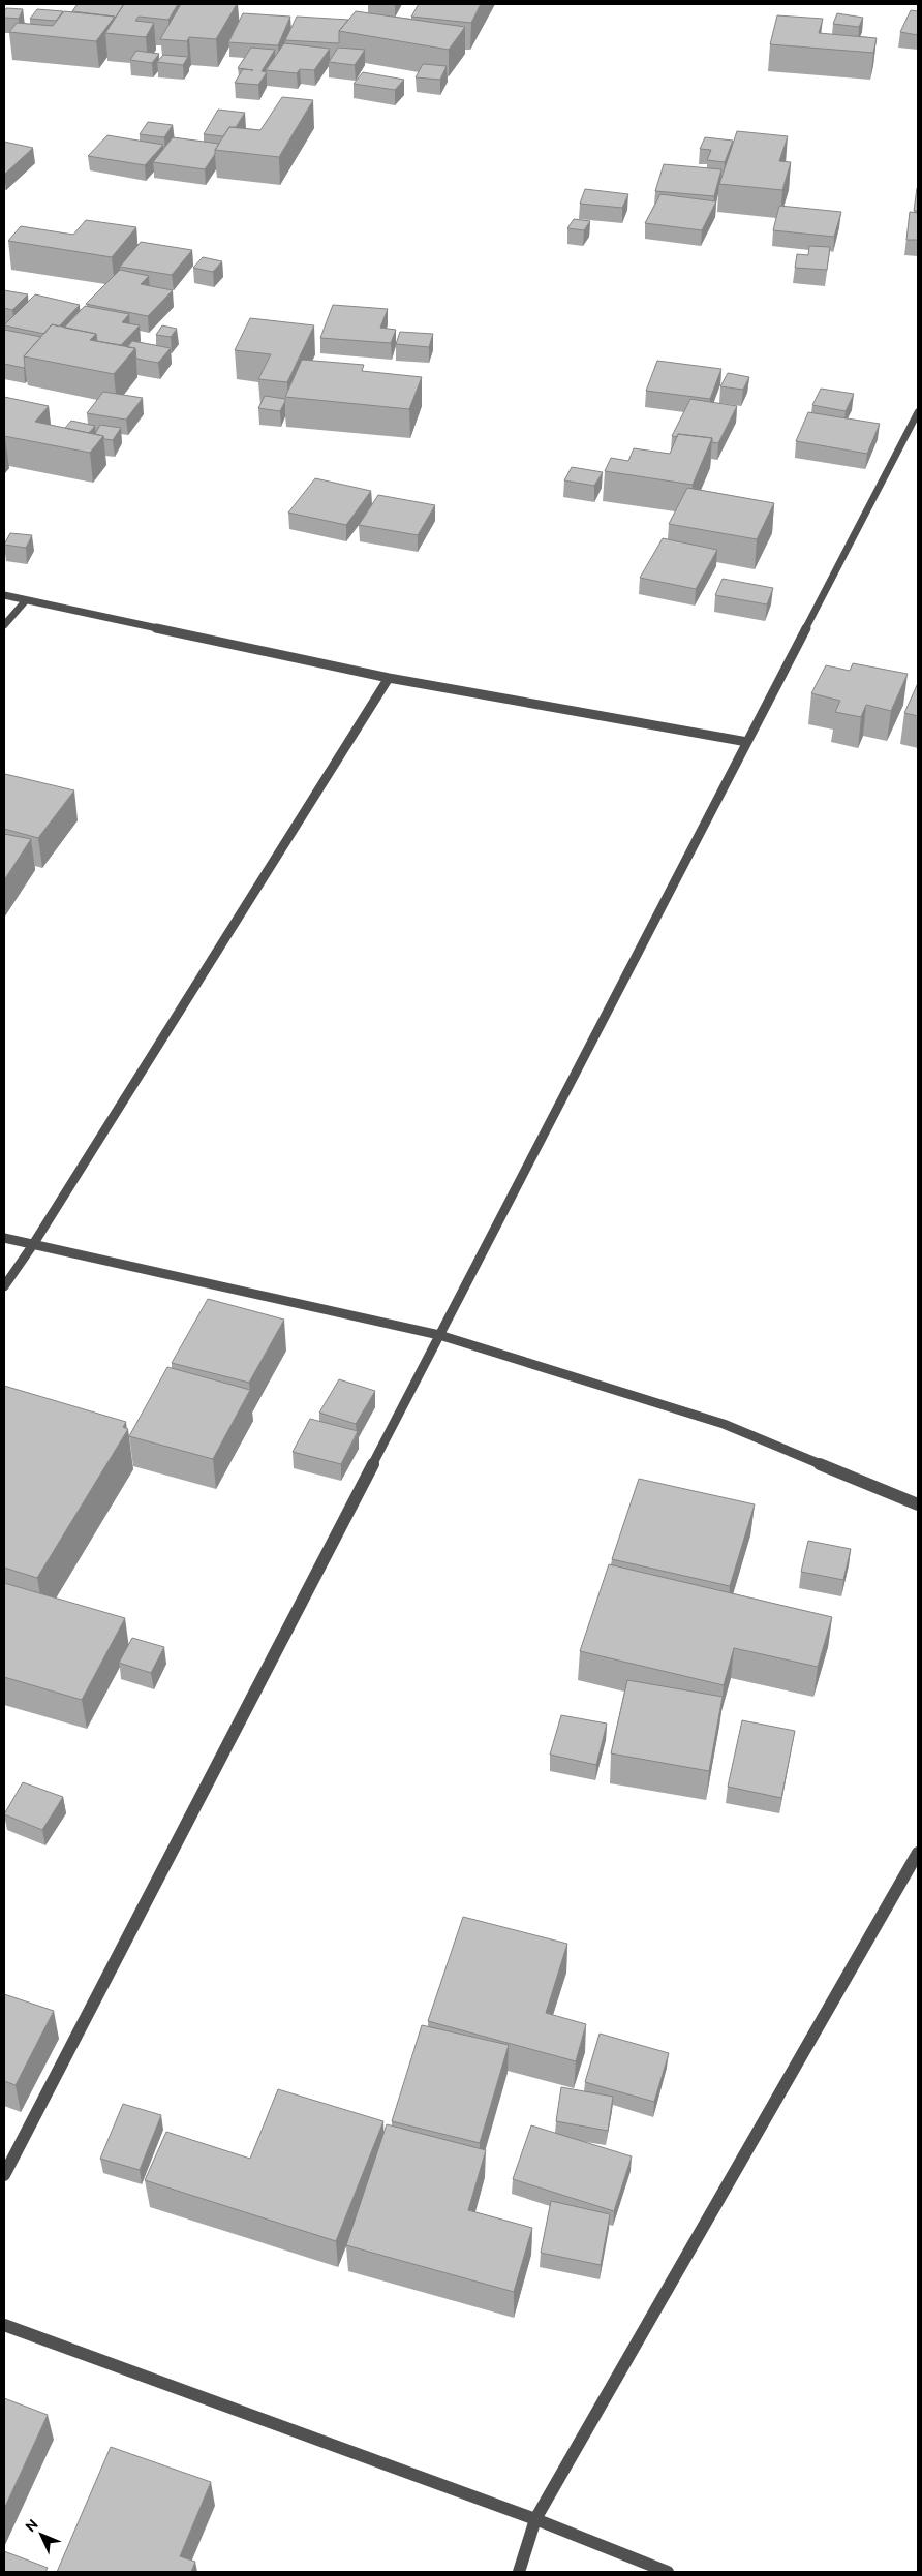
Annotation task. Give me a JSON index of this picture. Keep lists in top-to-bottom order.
{
  "north": "top left"
}
